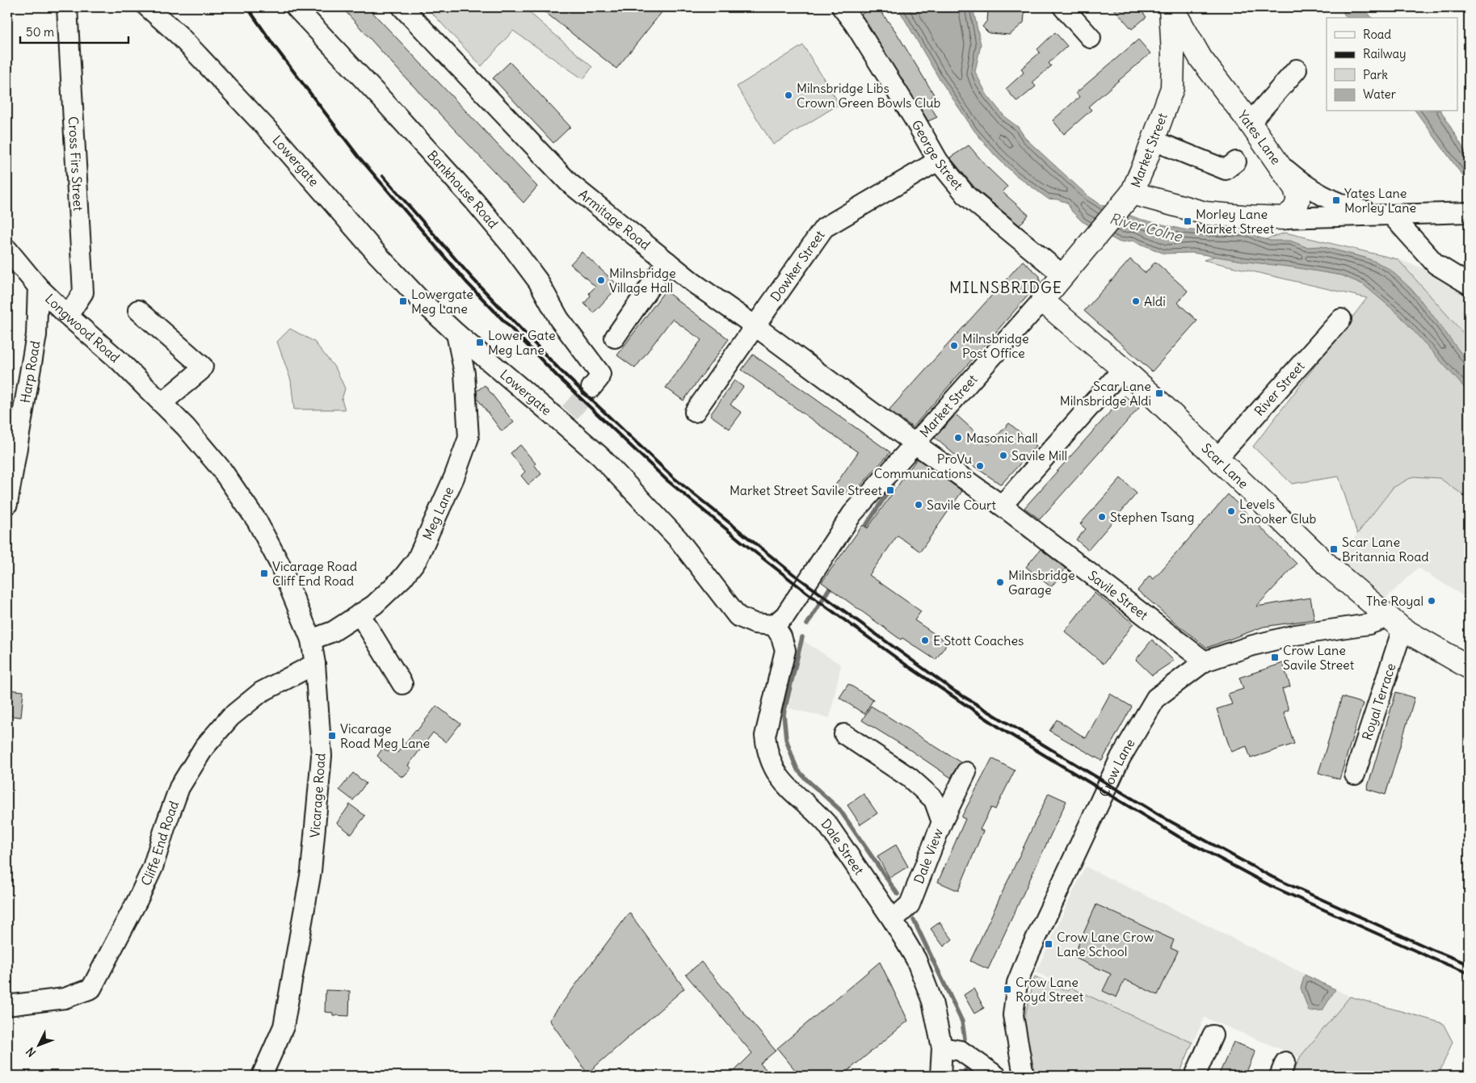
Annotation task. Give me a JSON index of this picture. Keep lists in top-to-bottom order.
{
  "streets": {
    "main road": ["Yates Lane", "Market Street", "Scar Lane"],
    "street": [
      "George Street",
      "Lowergate",
      "Cross Firs Street",
      "Bankhouse Road",
      "Armitage Road",
      "Dowker Street",
      "Longwood Road",
      "Harp Road",
      "River Street",
      "Meg Lane",
      "Savile Street",
      "Royal Terrace",
      "Crow Lane",
      "Vicarage Road",
      "Cliffe End Road",
      "Dale Street",
      "Dale View"
    ]
  },
  "crossings": [
    ["Yates Lane", "Market Street"],
    ["Market Street", "George Street"],
    ["Market Street", "Lowergate"],
    ["Market Street", "Armitage Road"],
    ["Market Street", "Scar Lane"],
    ["Market Street", "Savile Street"],
    ["Market Street", "Dale Street"],
    ["George Street", "Dowker Street"],
    ["Lowergate", "Meg Lane"],
    ["Lowergate", "Dale Street"],
    ["Cross Firs Street", "Longwood Road"],
    ["Armitage Road", "Dowker Street"],
    ["Armitage Road", "Savile Street"],
    ["Longwood Road", "Harp Road"],
    ["Longwood Road", "Vicarage Road"],
    ["River Street", "Scar Lane"],
    ["Scar Lane", "Royal Terrace"],
    ["Scar Lane", "Crow Lane"],
    ["Meg Lane", "Vicarage Road"],
    ["Savile Street", "Crow Lane"],
    ["Royal Terrace", "Crow Lane"],
    ["Vicarage Road", "Cliffe End Road"],
    ["Dale Street", "Dale View"]
  ],
  "districts": ["MILNSBRIDGE"],
  "water": ["River Colne"],
  "places": {
    "other": [
      "Milnsbridge Libs Crown Green Bowls Club",
      "Milnsbridge Village Hall",
      "Aldi",
      "Milnsbridge Post Office",
      "Masonic hall",
      "Savile Mill",
      "ProVu Communications",
      "Savile Court",
      "Levels Snooker Club",
      "Stephen Tsang",
      "Milnsbridge Garage",
      "The Royal",
      "E Stott Coaches"
    ],
    "transit": [
      "Yates Lane Morley Lane",
      "Morley Lane Market Street",
      "Lowergate Meg Lane",
      "Lower Gate Meg Lane",
      "Scar Lane Milnsbridge Aldi",
      "Market Street Savile Street",
      "Scar Lane Britannia Road",
      "Vicarage Road Cliff End Road",
      "Crow Lane Savile Street",
      "Vicarage Road Meg Lane",
      "Crow Lane Crow Lane School",
      "Crow Lane Royd Street"
    ]
  },
  "legend": [
    "Road",
    "Railway",
    "Park",
    "Water"
  ],
  "scale_bar": "50 m",
  "north": "bottom left"
}
